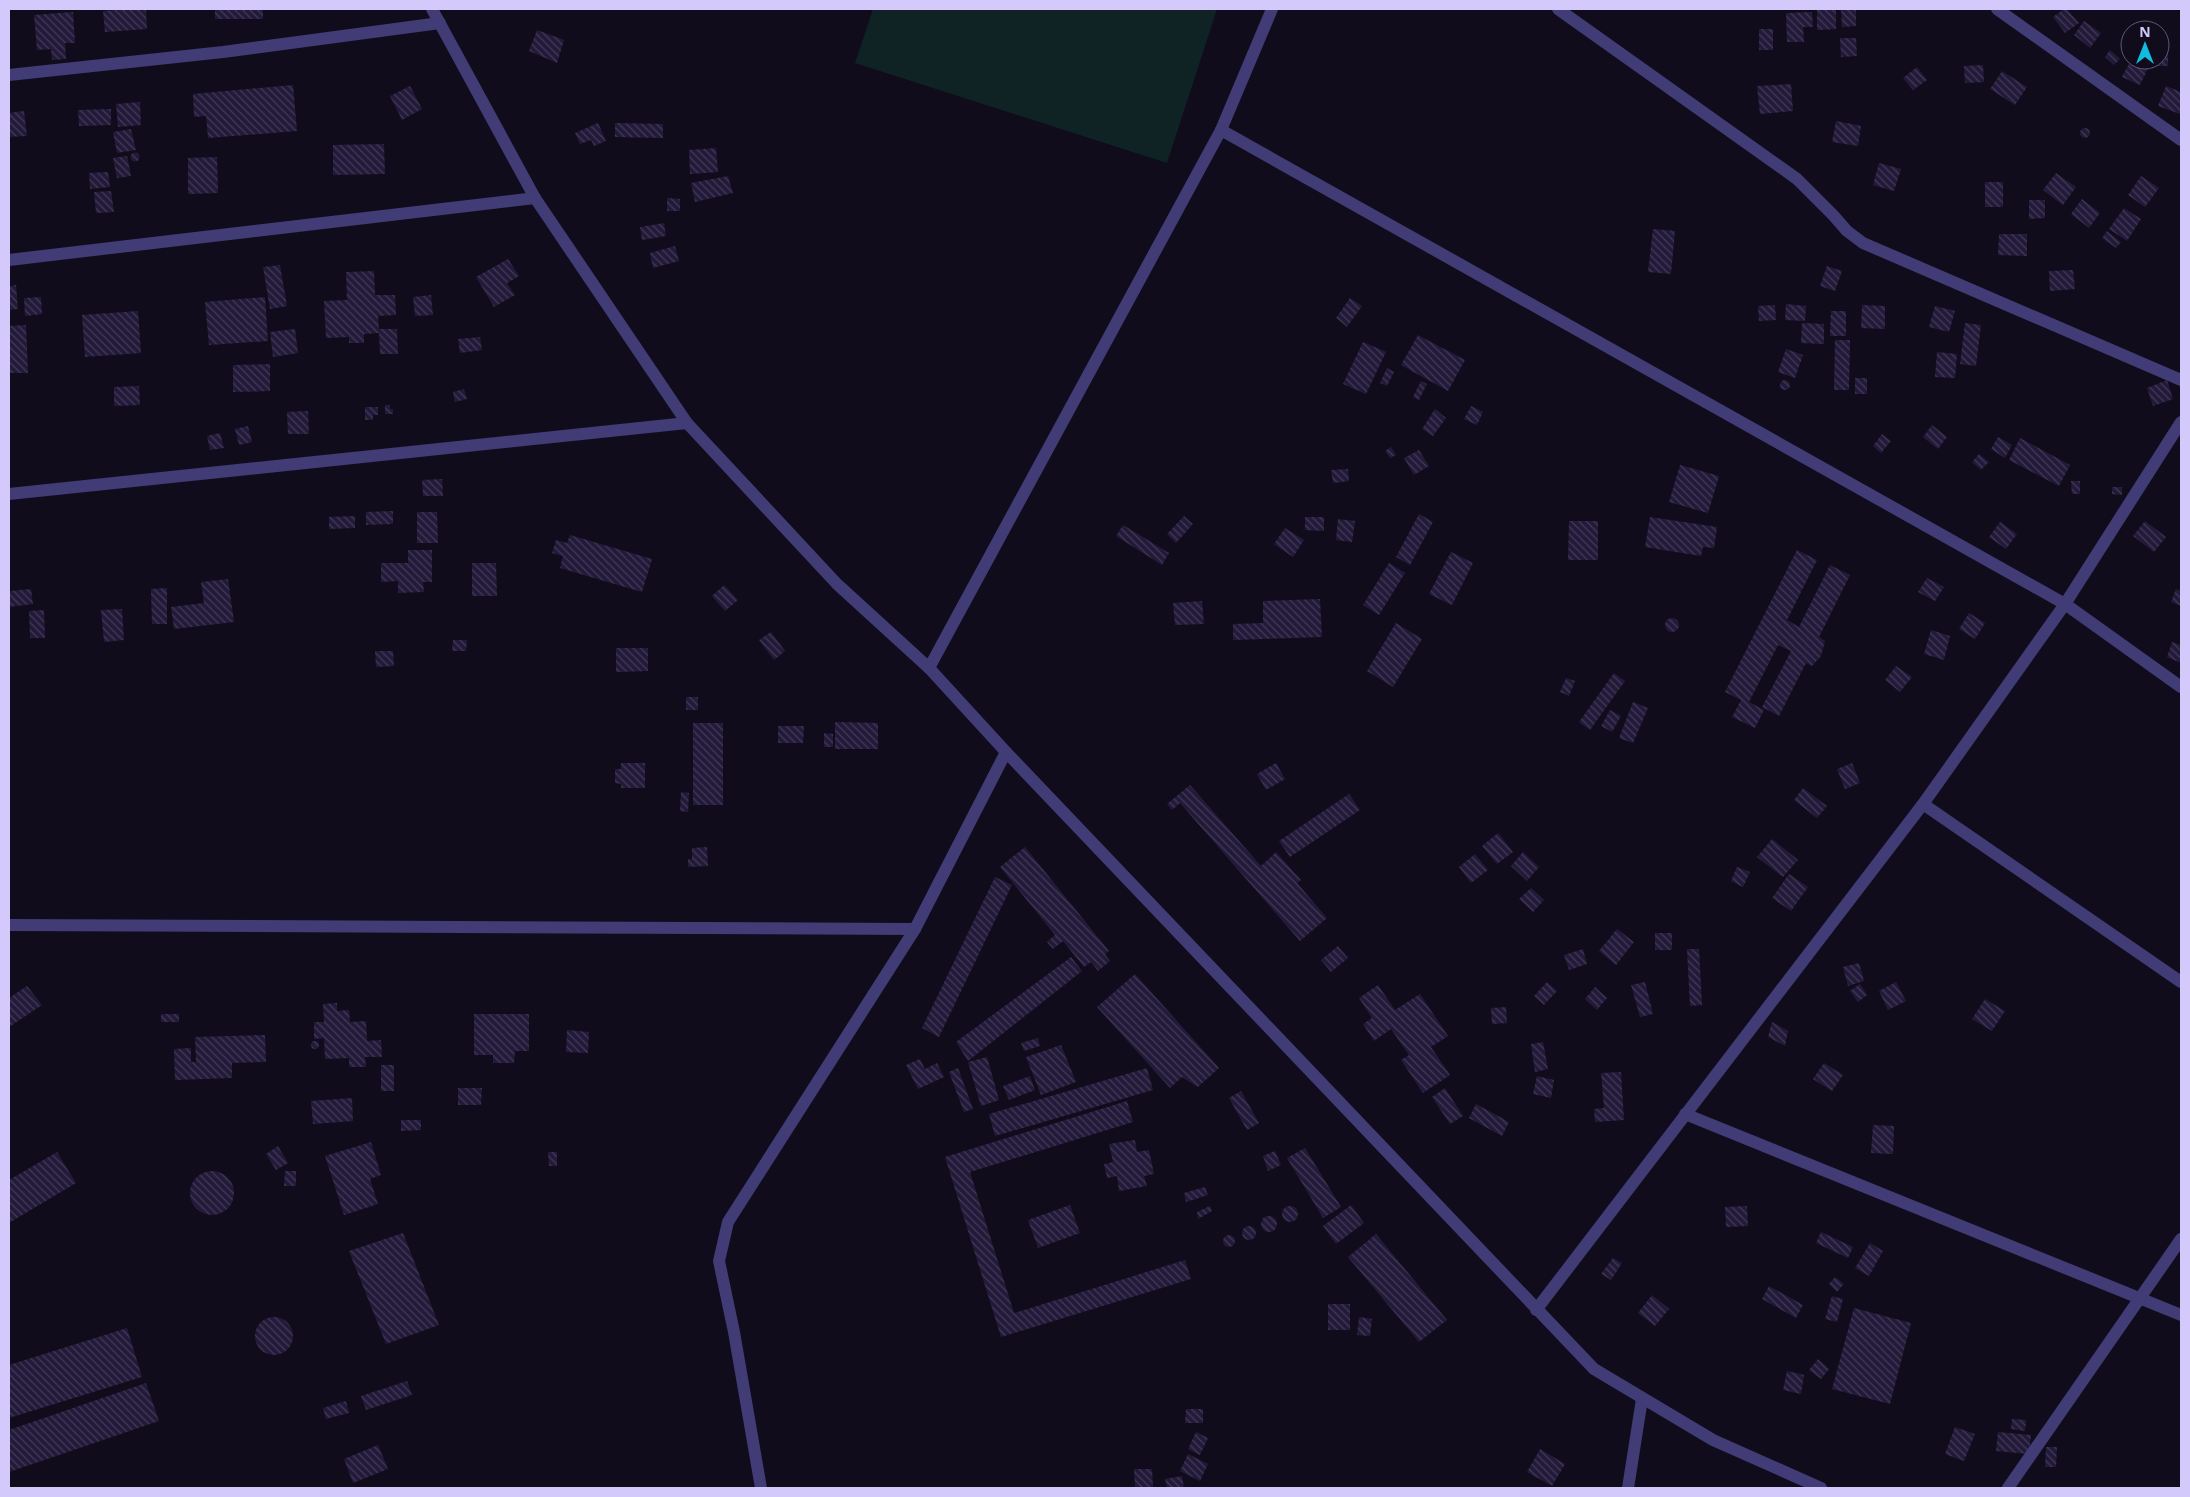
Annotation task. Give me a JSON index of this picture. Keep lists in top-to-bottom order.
{
  "north": "top"
}
